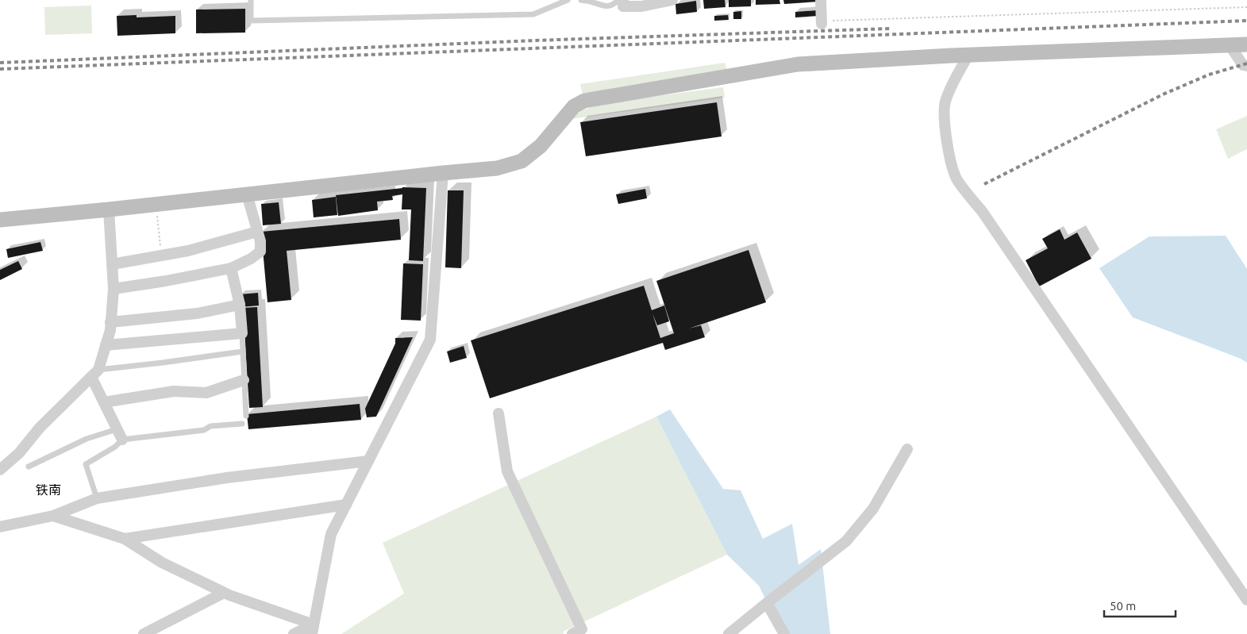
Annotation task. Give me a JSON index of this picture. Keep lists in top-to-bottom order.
{
  "districts": ["铁南"],
  "scale_bar": "50 m"
}
